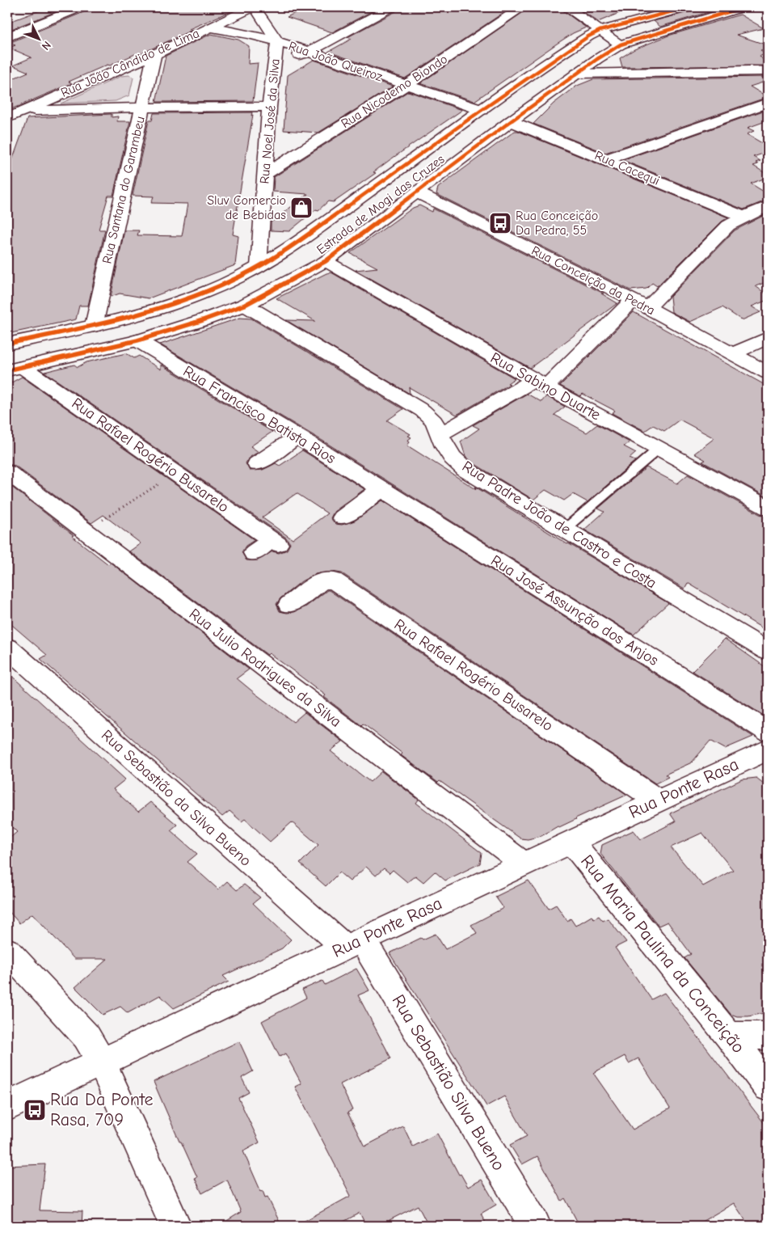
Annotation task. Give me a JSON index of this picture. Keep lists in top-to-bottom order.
{
  "streets": {
    "street": [
      "Rua João Queiroz",
      "Rua João Cândido de Lima",
      "Rua Nicodemo Biondo",
      "Rua Noel José da Silva",
      "Rua Cacequi",
      "Rua Santana do Garambeu",
      "Estrada de Mogi das Cruzes",
      "Rua Conceição da Pedra",
      "Rua Sabino Duarte",
      "Rua Francisco Batista Rios",
      "Rua Rafael Rogério Busarelo",
      "Rua Padre João de Castro e Costa",
      "Rua José Assunção dos Anjos",
      "Rua Julio Rodrigues da Silva",
      "Rua Ponte Rasa",
      "Rua Sebastião da Silva Bueno",
      "Rua Maria Paulina da Conceição",
      "Rua Sebastião Silva Bueno"
    ]
  },
  "crossings": [
    ["Rua João Queiroz", "Rua João Cândido de Lima"],
    ["Rua João Queiroz", "Rua Nicodemo Biondo"],
    ["Rua João Queiroz", "Rua Noel José da Silva"],
    ["Rua João Queiroz", "Estrada de Mogi das Cruzes"],
    ["Rua João Cândido de Lima", "Rua Noel José da Silva"],
    ["Rua João Cândido de Lima", "Rua Santana do Garambeu"],
    ["Rua Nicodemo Biondo", "Rua Noel José da Silva"],
    ["Rua Noel José da Silva", "Estrada de Mogi das Cruzes"],
    ["Rua Cacequi", "Estrada de Mogi das Cruzes"],
    ["Rua Santana do Garambeu", "Estrada de Mogi das Cruzes"],
    ["Estrada de Mogi das Cruzes", "Rua Conceição da Pedra"],
    ["Estrada de Mogi das Cruzes", "Rua Sabino Duarte"],
    ["Estrada de Mogi das Cruzes", "Rua Francisco Batista Rios"],
    ["Estrada de Mogi das Cruzes", "Rua Rafael Rogério Busarelo"],
    ["Estrada de Mogi das Cruzes", "Rua Padre João de Castro e Costa"],
    ["Rua Francisco Batista Rios", "Rua José Assunção dos Anjos"],
    ["Rua Rafael Rogério Busarelo", "Rua Ponte Rasa"],
    ["Rua José Assunção dos Anjos", "Rua Ponte Rasa"],
    ["Rua Julio Rodrigues da Silva", "Rua Ponte Rasa"],
    ["Rua Ponte Rasa", "Rua Sebastião da Silva Bueno"],
    ["Rua Ponte Rasa", "Rua Maria Paulina da Conceição"],
    ["Rua Ponte Rasa", "Rua Sebastião Silva Bueno"],
    ["Rua Sebastião da Silva Bueno", "Rua Sebastião Silva Bueno"]
  ],
  "places": {
    "shop": ["Sluv Comercio de Bebidas"],
    "bus stop": ["Rua Conceição Da Pedra, 55", "Rua Da Ponte Rasa, 709"]
  },
  "north": "bottom right"
}
